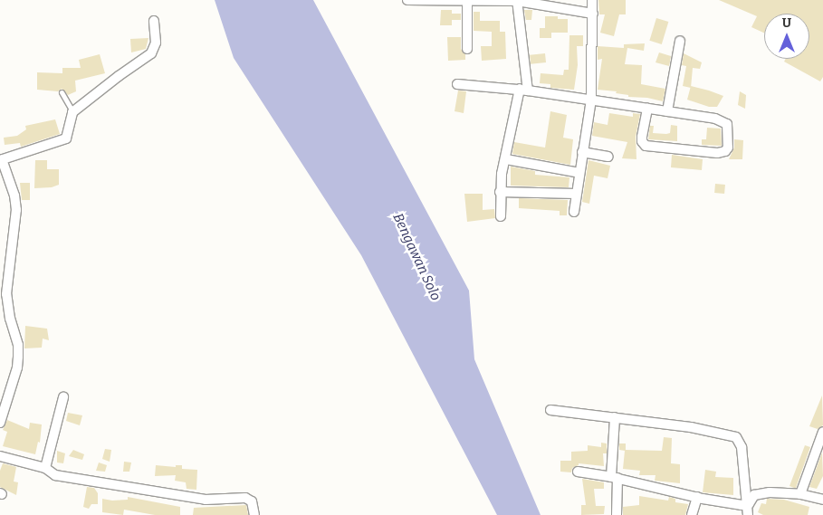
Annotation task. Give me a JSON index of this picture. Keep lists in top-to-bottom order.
{
  "water": ["Bengawan Solo"],
  "north": "top"
}
